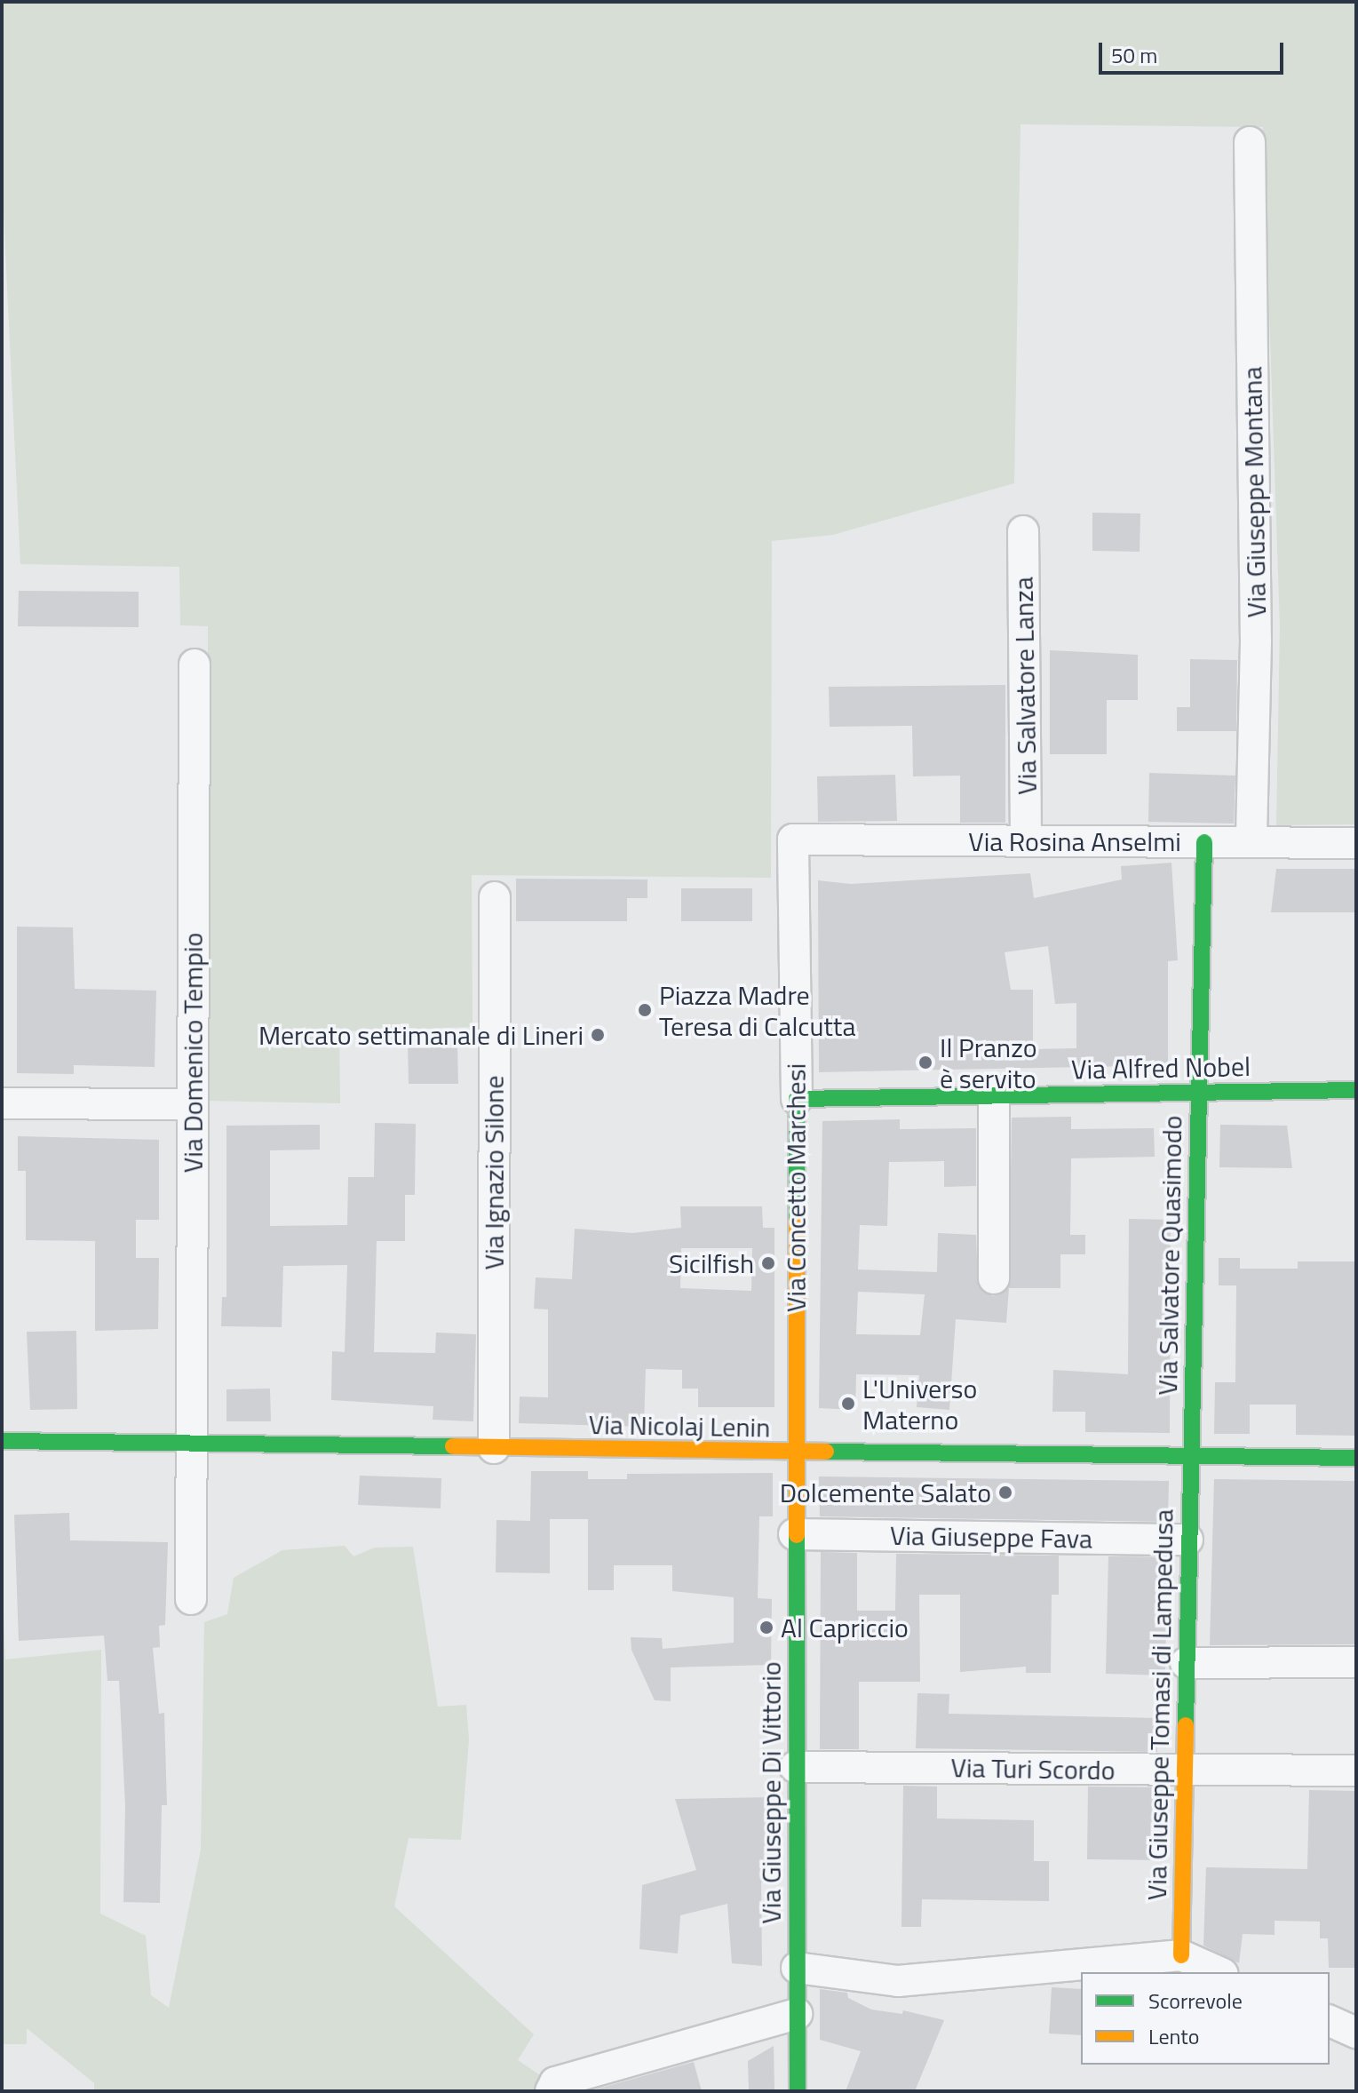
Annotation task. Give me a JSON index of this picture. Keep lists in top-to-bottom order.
{
  "streets": {
    "main road": [
      "Via Alfred Nobel",
      "Via Concetto Marchesi",
      "Via Salvatore Quasimodo",
      "Via Nicolaj Lenin",
      "Via Giuseppe Tomasi di Lampedusa",
      "Via Giuseppe Di Vittorio"
    ],
    "street": [
      "Via Giuseppe Montana",
      "Via Salvatore Lanza",
      "Via Rosina Anselmi",
      "Via Domenico Tempio",
      "Via Ignazio Silone",
      "Via Giuseppe Fava",
      "Via Turi Scordo"
    ]
  },
  "crossings": [
    ["Via Giuseppe Montana", "Via Rosina Anselmi"],
    ["Via Salvatore Lanza", "Via Rosina Anselmi"],
    ["Via Rosina Anselmi", "Via Concetto Marchesi"],
    ["Via Rosina Anselmi", "Via Salvatore Quasimodo"],
    ["Via Domenico Tempio", "Via Nicolaj Lenin"],
    ["Via Alfred Nobel", "Via Concetto Marchesi"],
    ["Via Alfred Nobel", "Via Salvatore Quasimodo"],
    ["Via Ignazio Silone", "Via Nicolaj Lenin"],
    ["Via Concetto Marchesi", "Via Nicolaj Lenin"],
    ["Via Concetto Marchesi", "Via Giuseppe Di Vittorio"],
    ["Via Salvatore Quasimodo", "Via Nicolaj Lenin"],
    ["Via Salvatore Quasimodo", "Via Giuseppe Tomasi di Lampedusa"],
    ["Via Nicolaj Lenin", "Via Giuseppe Tomasi di Lampedusa"],
    ["Via Nicolaj Lenin", "Via Giuseppe Di Vittorio"],
    ["Via Giuseppe Fava", "Via Giuseppe Tomasi di Lampedusa"],
    ["Via Giuseppe Fava", "Via Giuseppe Di Vittorio"],
    ["Via Giuseppe Tomasi di Lampedusa", "Via Turi Scordo"],
    ["Via Turi Scordo", "Via Giuseppe Di Vittorio"]
  ],
  "places": [
    "Piazza Madre Teresa di Calcutta",
    "Mercato settimanale di Lineri",
    "Il Pranzo è servito",
    "Sicilfish",
    "L'Universo Materno",
    "Dolcemente Salato",
    "Al Capriccio"
  ],
  "legend": ["Scorrevole", "Lento"],
  "scale_bar": "50 m"
}
